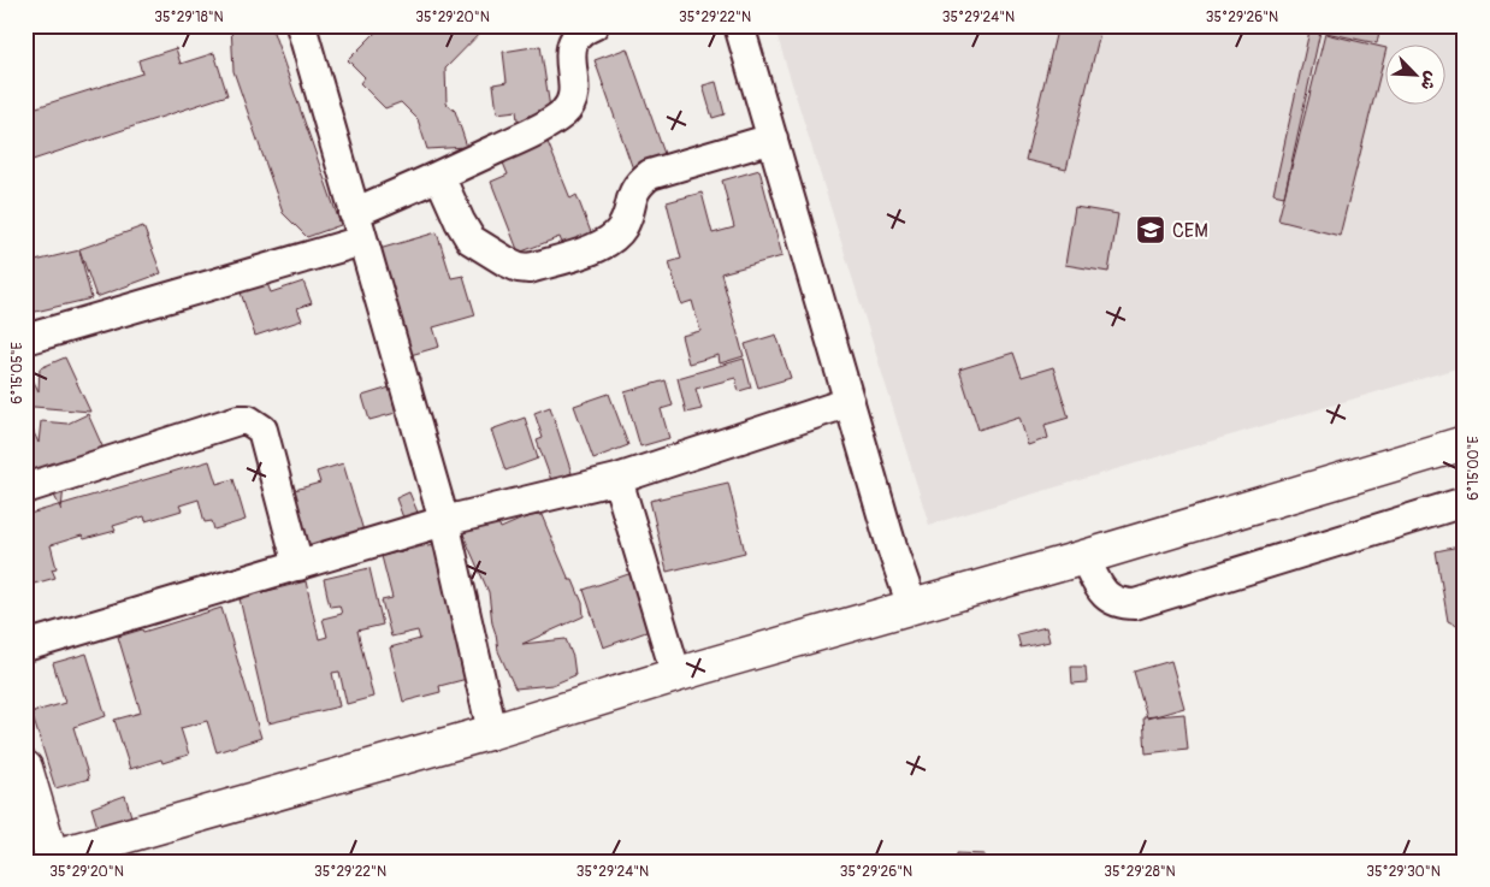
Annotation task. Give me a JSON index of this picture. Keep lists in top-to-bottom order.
{
  "places": {
    "school or university": ["CEM"]
  },
  "north": "bottom right",
  "coordinates": [
    "35°29'18\"N",
    "35°29'20\"N",
    "35°29'22\"N",
    "35°29'24\"N",
    "35°29'26\"N",
    "6°15'05\"E",
    "6°15'00\"E",
    "35°29'28\"N",
    "35°29'30\"N"
  ]
}
